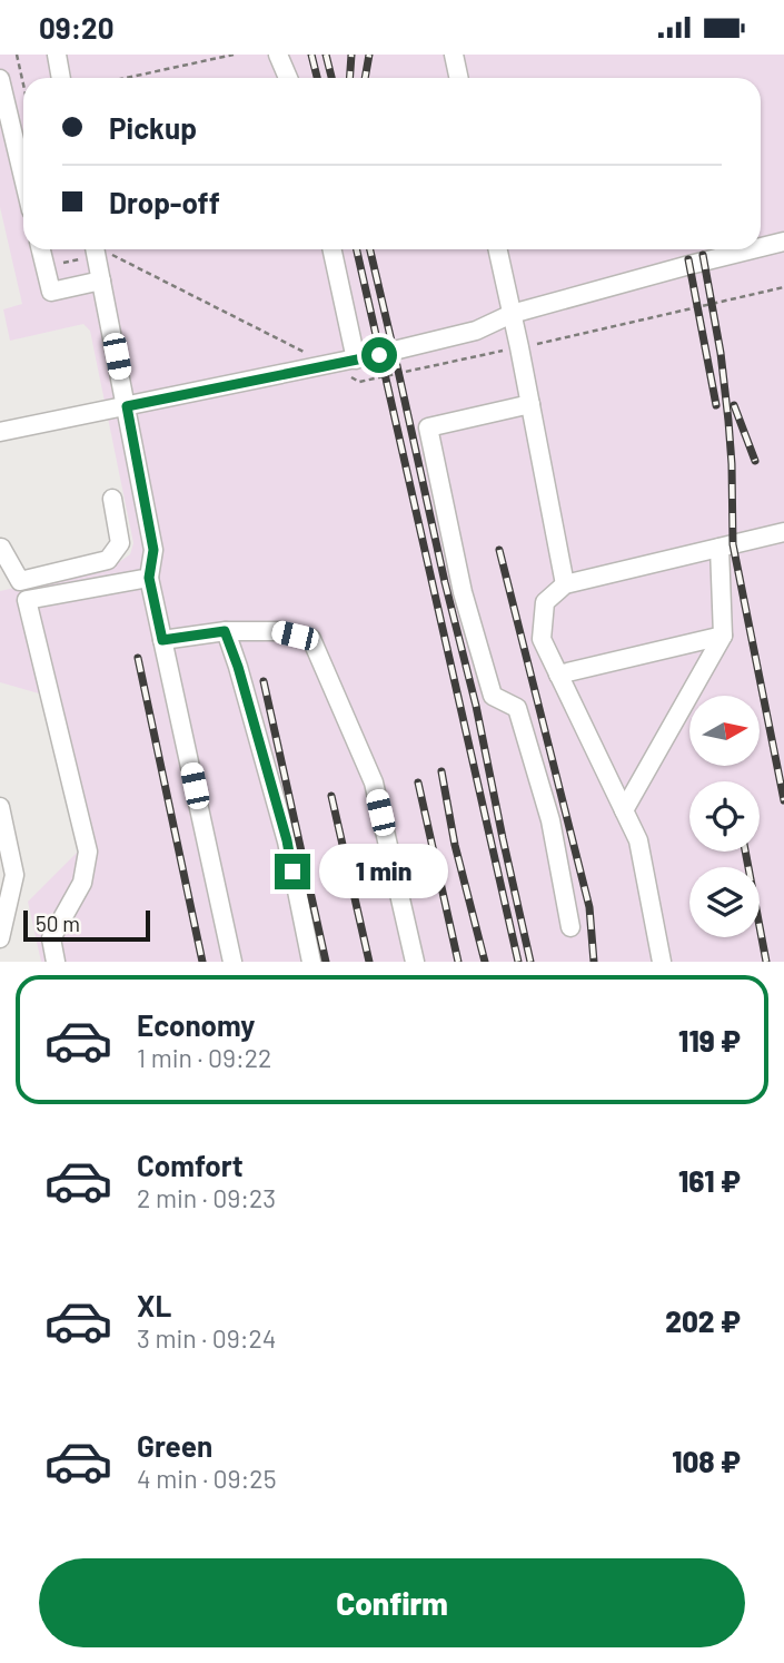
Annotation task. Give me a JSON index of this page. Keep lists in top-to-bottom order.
{
  "scale_bar": "50 m",
  "north": "right",
  "page": {
    "status": "09:20",
    "banner": ["Pickup", "Drop-off"],
    "bubble": "1 min",
    "scale": "50 m",
    "list": [
      {
        "name": "Economy",
        "note": "1 min · 09:22",
        "value": "119 ₽"
      },
      {
        "name": "Comfort",
        "note": "2 min · 09:23",
        "value": "161 ₽"
      },
      {
        "name": "XL",
        "note": "3 min · 09:24",
        "value": "202 ₽"
      },
      {
        "name": "Green",
        "note": "4 min · 09:25",
        "value": "108 ₽"
      }
    ],
    "buttons": "Confirm"
  }
}
